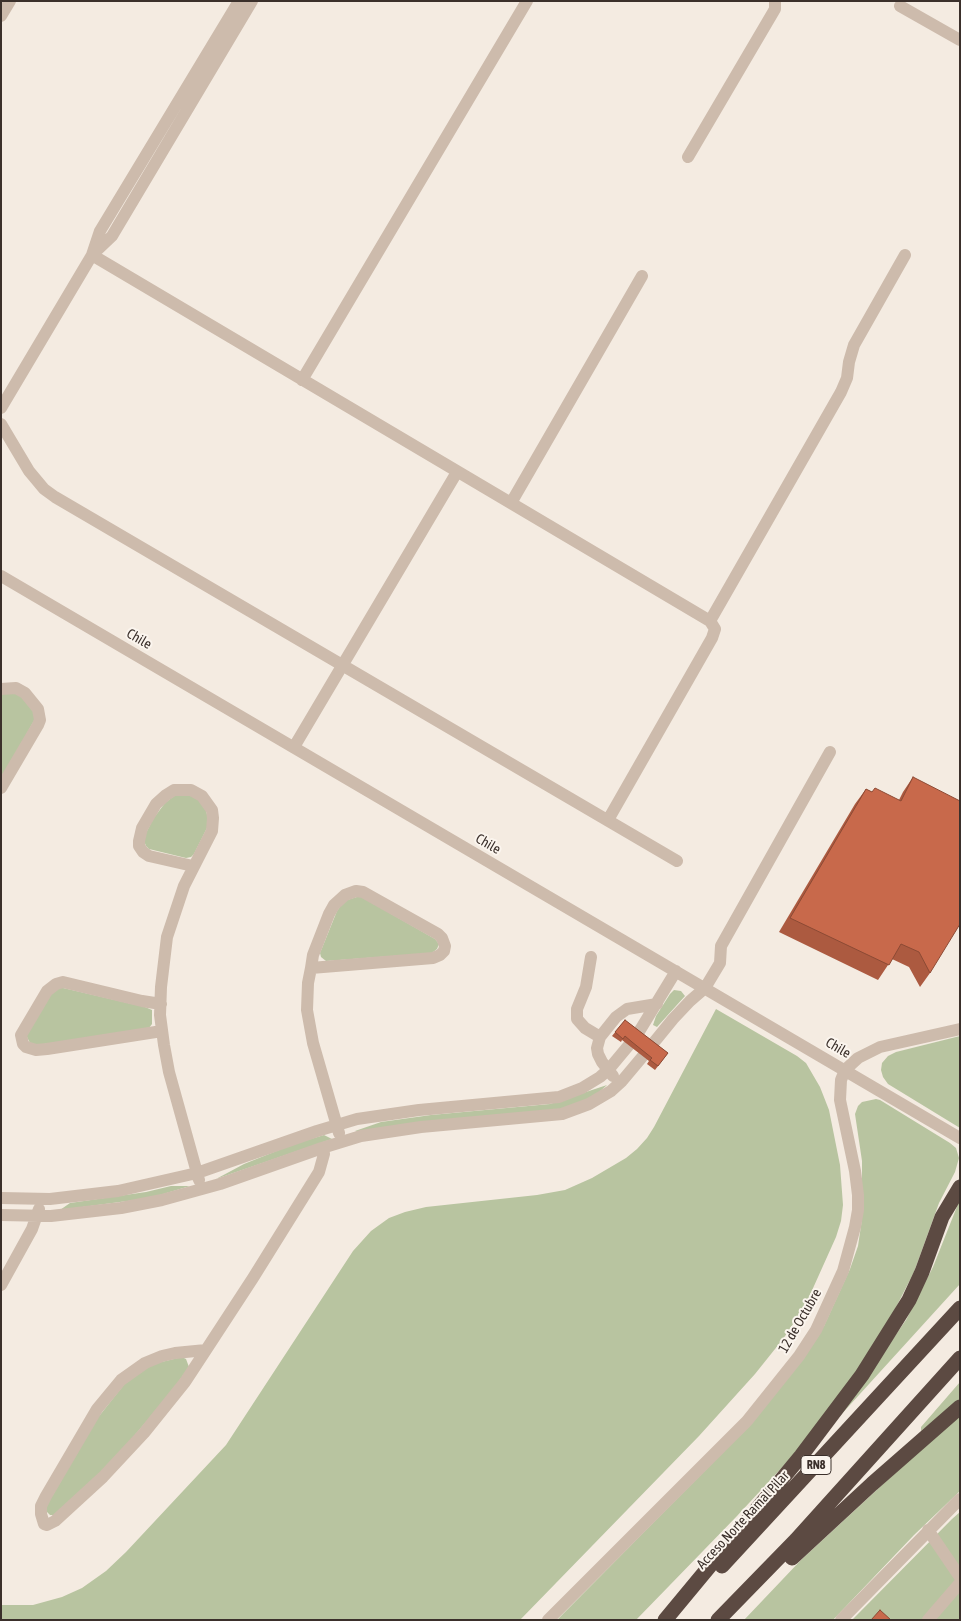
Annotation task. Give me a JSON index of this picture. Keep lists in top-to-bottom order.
{
  "streets": {
    "highway": ["RN8", "Acceso Norte Ramal Pilar"],
    "street": ["Chile", "12 de Octubre"]
  },
  "crossings": [
    ["Chile", "12 de Octubre"]
  ]
}
